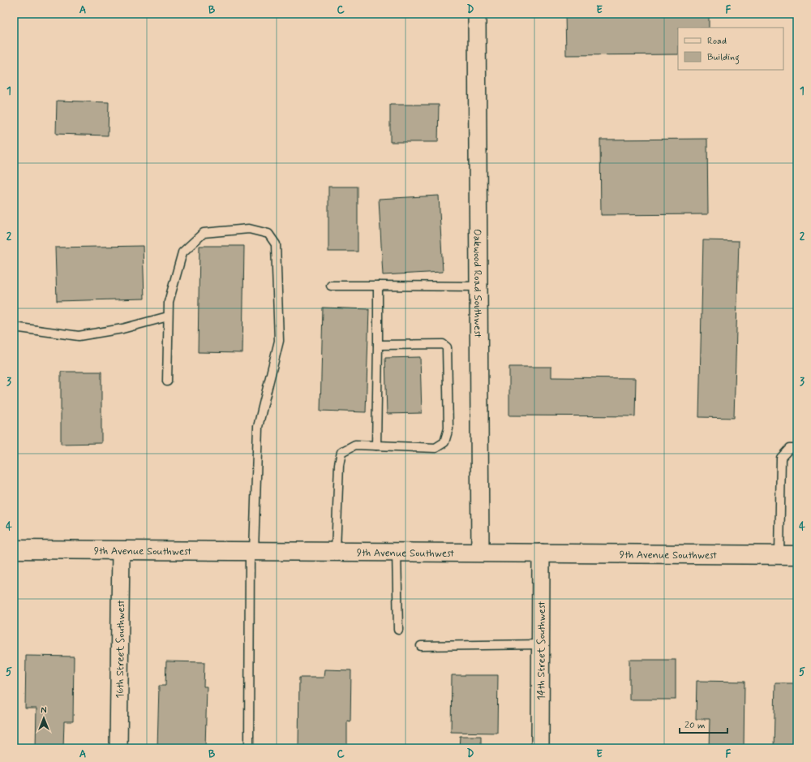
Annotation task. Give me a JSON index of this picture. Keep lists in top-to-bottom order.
{
  "streets": {
    "main road": ["9th Avenue Southwest"],
    "street": ["Oakwood Road Southwest", "16th Street Southwest", "14th Street Southwest"]
  },
  "crossings": [
    ["Oakwood Road Southwest", "9th Avenue Southwest"],
    ["9th Avenue Southwest", "16th Street Southwest"],
    ["9th Avenue Southwest", "14th Street Southwest"]
  ],
  "legend": ["Road", "Building"],
  "scale_bar": "20 m",
  "north": "top",
  "grid": {
    "columns": [
      "A",
      "B",
      "C",
      "D",
      "E",
      "F"
    ],
    "rows": [
      "1",
      "2",
      "3",
      "4",
      "5"
    ]
  }
}
